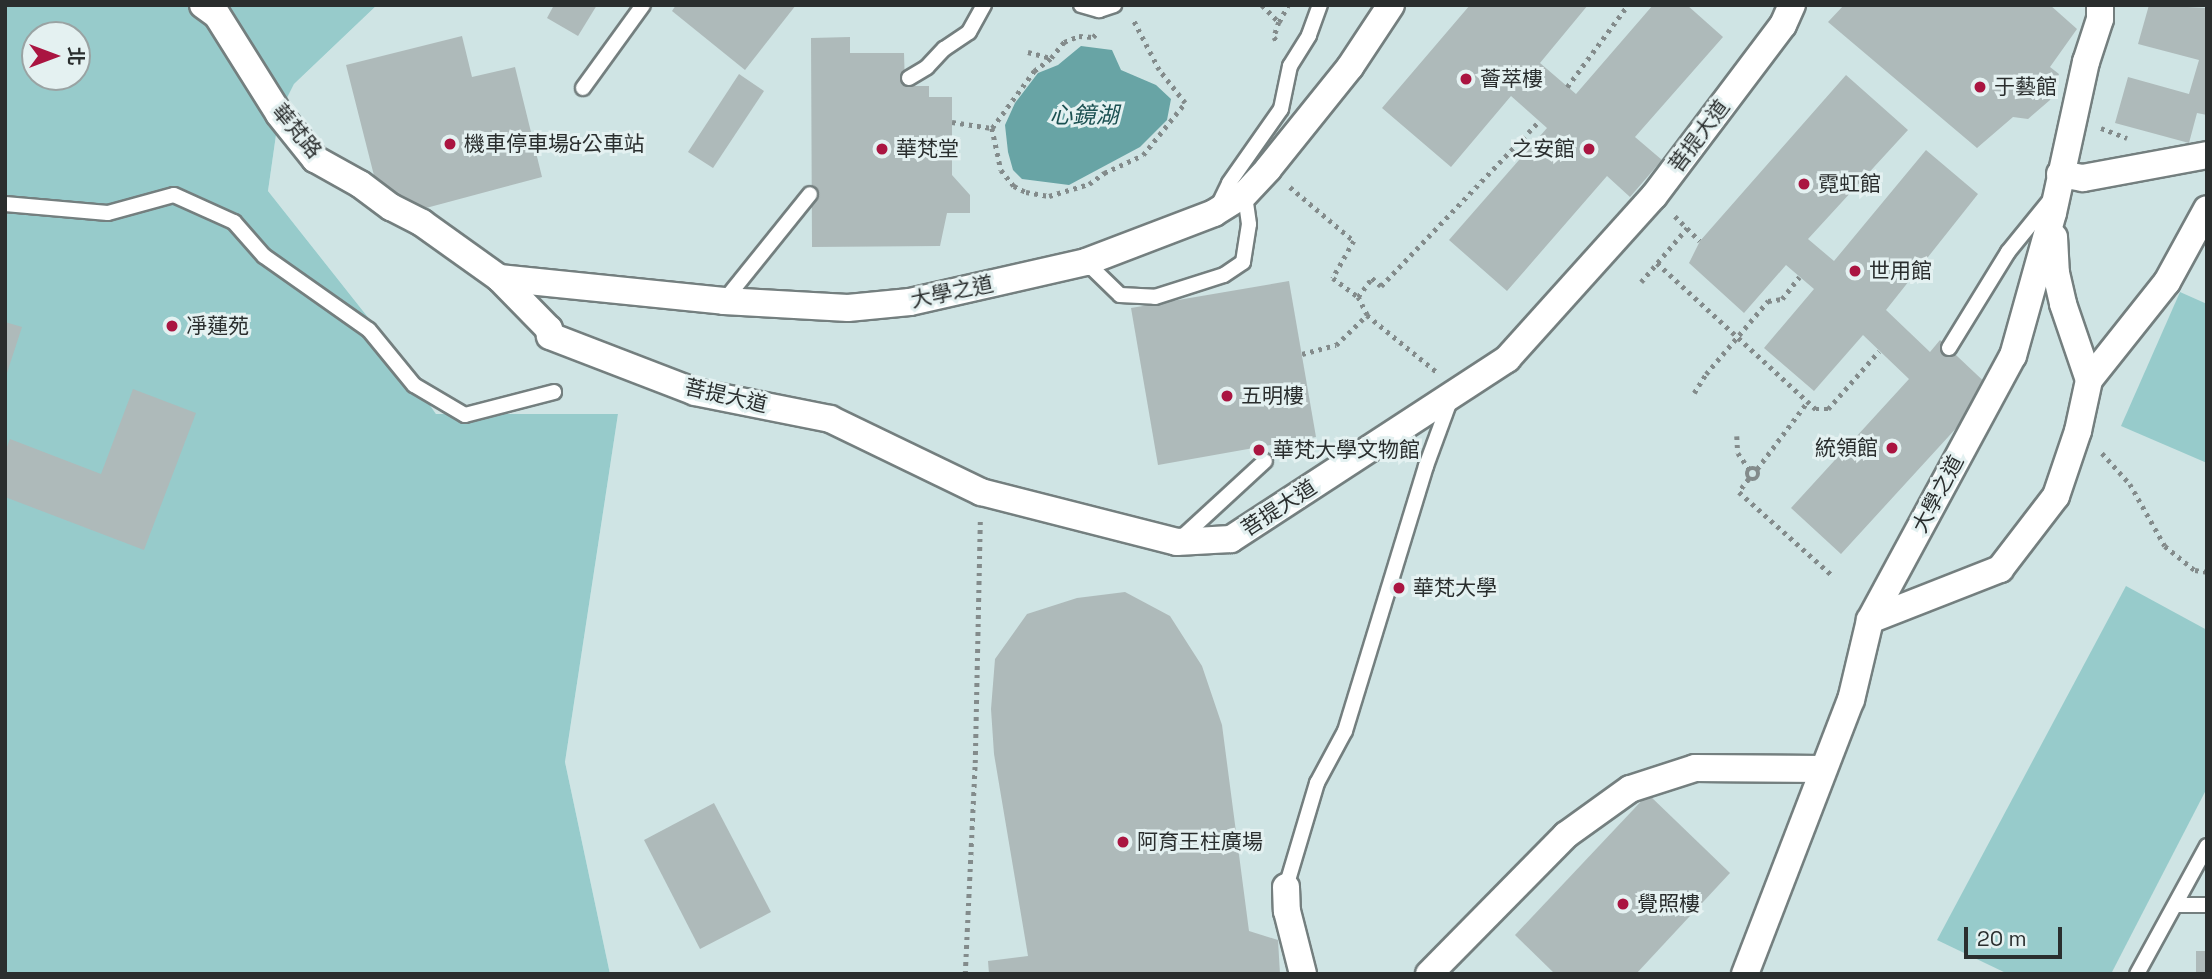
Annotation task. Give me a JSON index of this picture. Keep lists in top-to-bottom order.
{
  "streets": {
    "street": ["華梵路", "菩提大道", "大學之道"]
  },
  "crossings": [
    ["華梵路", "大學之道"],
    ["菩提大道", "大學之道"]
  ],
  "water": ["心鏡湖"],
  "places": [
    "薈萃樓",
    "于藝館",
    "機車停車場&公車站",
    "華梵堂",
    "之安館",
    "霓虹館",
    "世用館",
    "凈蓮苑",
    "五明樓",
    "統領館",
    "華梵大學文物館",
    "華梵大學",
    "阿育王柱廣場",
    "覺照樓"
  ],
  "scale_bar": "20 m",
  "north": "right"
}
